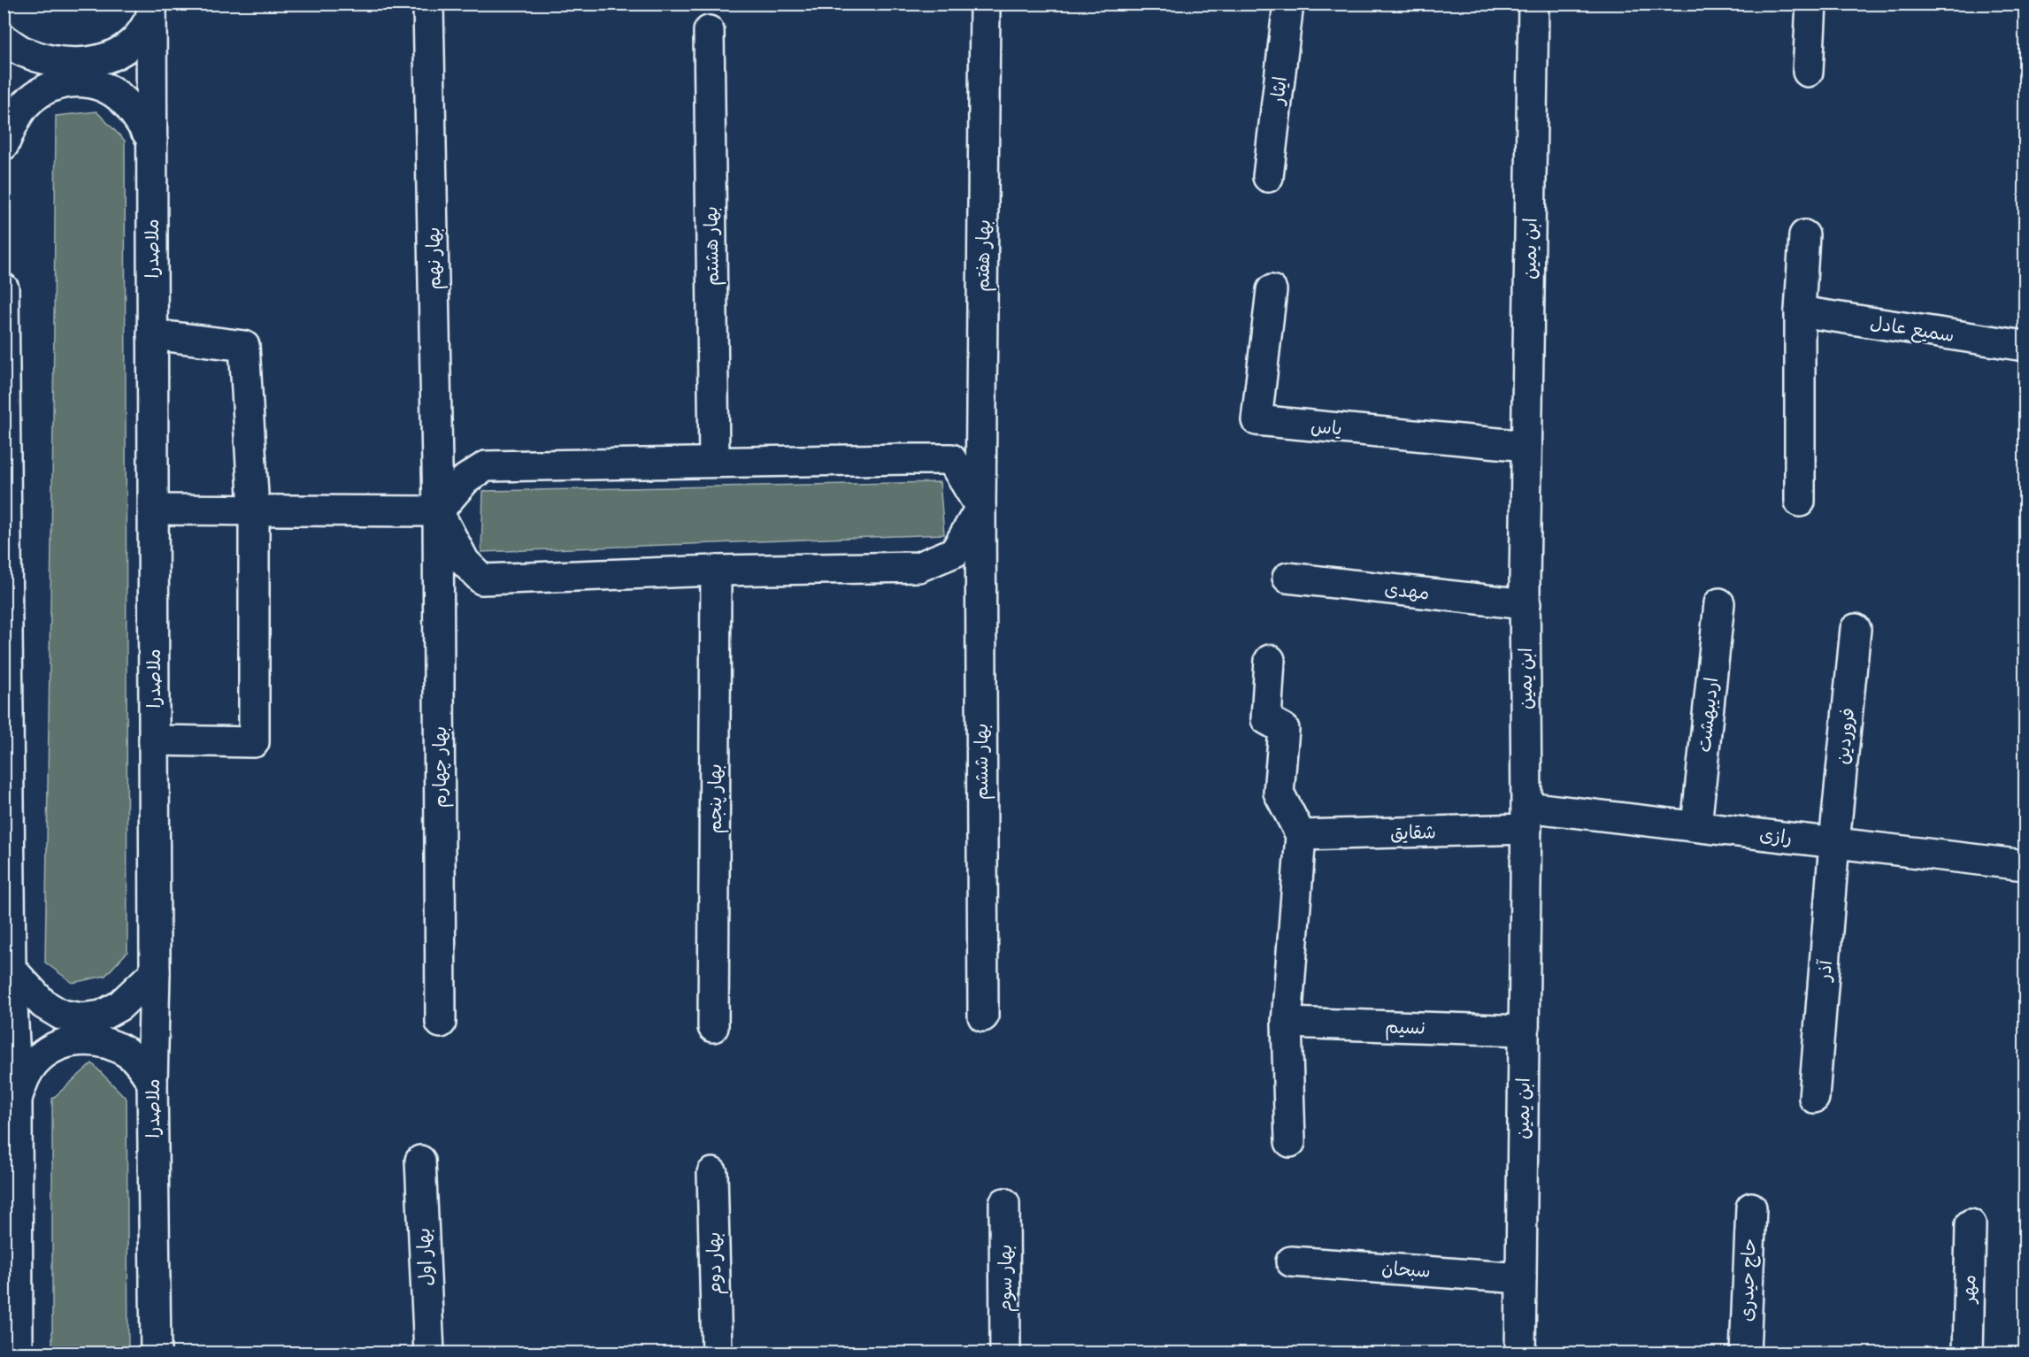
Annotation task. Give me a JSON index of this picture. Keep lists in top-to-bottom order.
{
  "streets": {
    "street": [
      "ایثار",
      "بهار هشتم",
      "ملاصدرا",
      "ابن یمین",
      "بهار هفتم",
      "بهار نهم",
      "سمیع عادل",
      "یاس",
      "مهدی",
      "اردیبهشت",
      "فروردین",
      "بهار ششم",
      "بهار چهارم",
      "بهار پنجم",
      "شقایق",
      "رازی",
      "آذر",
      "نسیم",
      "بهار اول",
      "بهار دوم",
      "سبحان",
      "بهار سوم",
      "حاج حیدری",
      "مهر"
    ]
  },
  "crossings": [
    ["ابن یمین", "یاس"],
    ["ابن یمین", "مهدی"],
    ["ابن یمین", "شقایق"],
    ["ابن یمین", "رازی"],
    ["ابن یمین", "نسیم"],
    ["ابن یمین", "سبحان"],
    ["بهار هفتم", "بهار ششم"],
    ["بهار نهم", "بهار چهارم"],
    ["اردیبهشت", "رازی"],
    ["فروردین", "رازی"],
    ["فروردین", "آذر"],
    ["شقایق", "رازی"],
    ["رازی", "آذر"]
  ]
}
